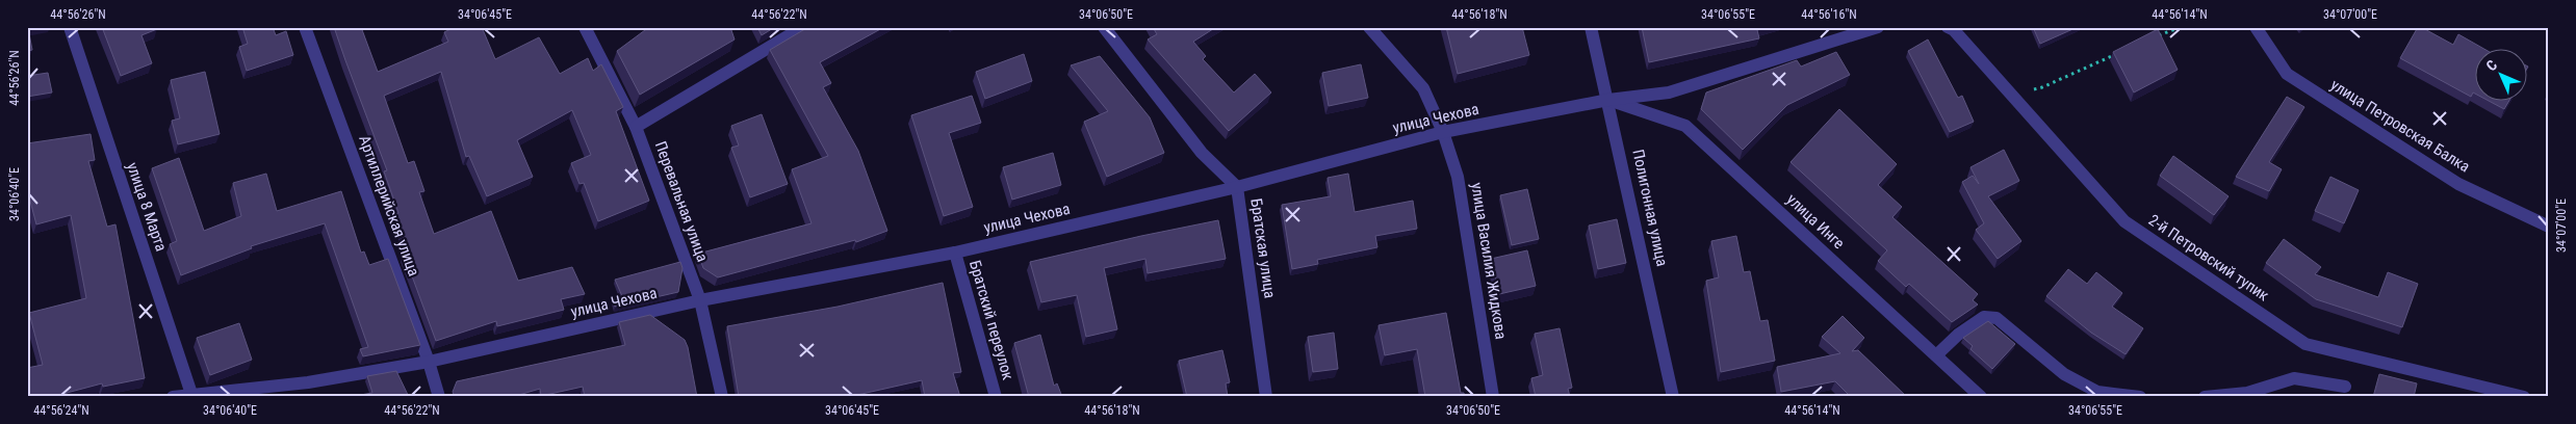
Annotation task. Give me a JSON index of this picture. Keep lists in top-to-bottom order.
{
  "streets": {
    "street": [
      "улица Чехова",
      "улица Петровская Балка",
      "Перевальная улица",
      "Артиллерийская улица",
      "улица 8 Марта",
      "Полигонная улица",
      "улица Инге",
      "Братская улица",
      "2-й Петровский тупик",
      "улица Василия Жидкова",
      "Братский переулок"
    ]
  },
  "crossings": [
    ["улица Чехова", "Перевальная улица"],
    ["улица Чехова", "Артиллерийская улица"],
    ["улица Чехова", "улица 8 Марта"],
    ["улица Чехова", "Полигонная улица"],
    ["улица Чехова", "улица Инге"],
    ["улица Чехова", "Братская улица"],
    ["улица Чехова", "улица Василия Жидкова"],
    ["улица Чехова", "Братский переулок"],
    ["Полигонная улица", "улица Инге"]
  ],
  "north": "top left",
  "coordinates": [
    "44°56'26\"N",
    "34°06'45\"E",
    "44°56'22\"N",
    "34°06'50\"E",
    "44°56'18\"N",
    "34°06'55\"E",
    "44°56'16\"N",
    "44°56'14\"N",
    "34°07'00\"E",
    "34°06'40\"E",
    "44°56'24\"N"
  ]
}
